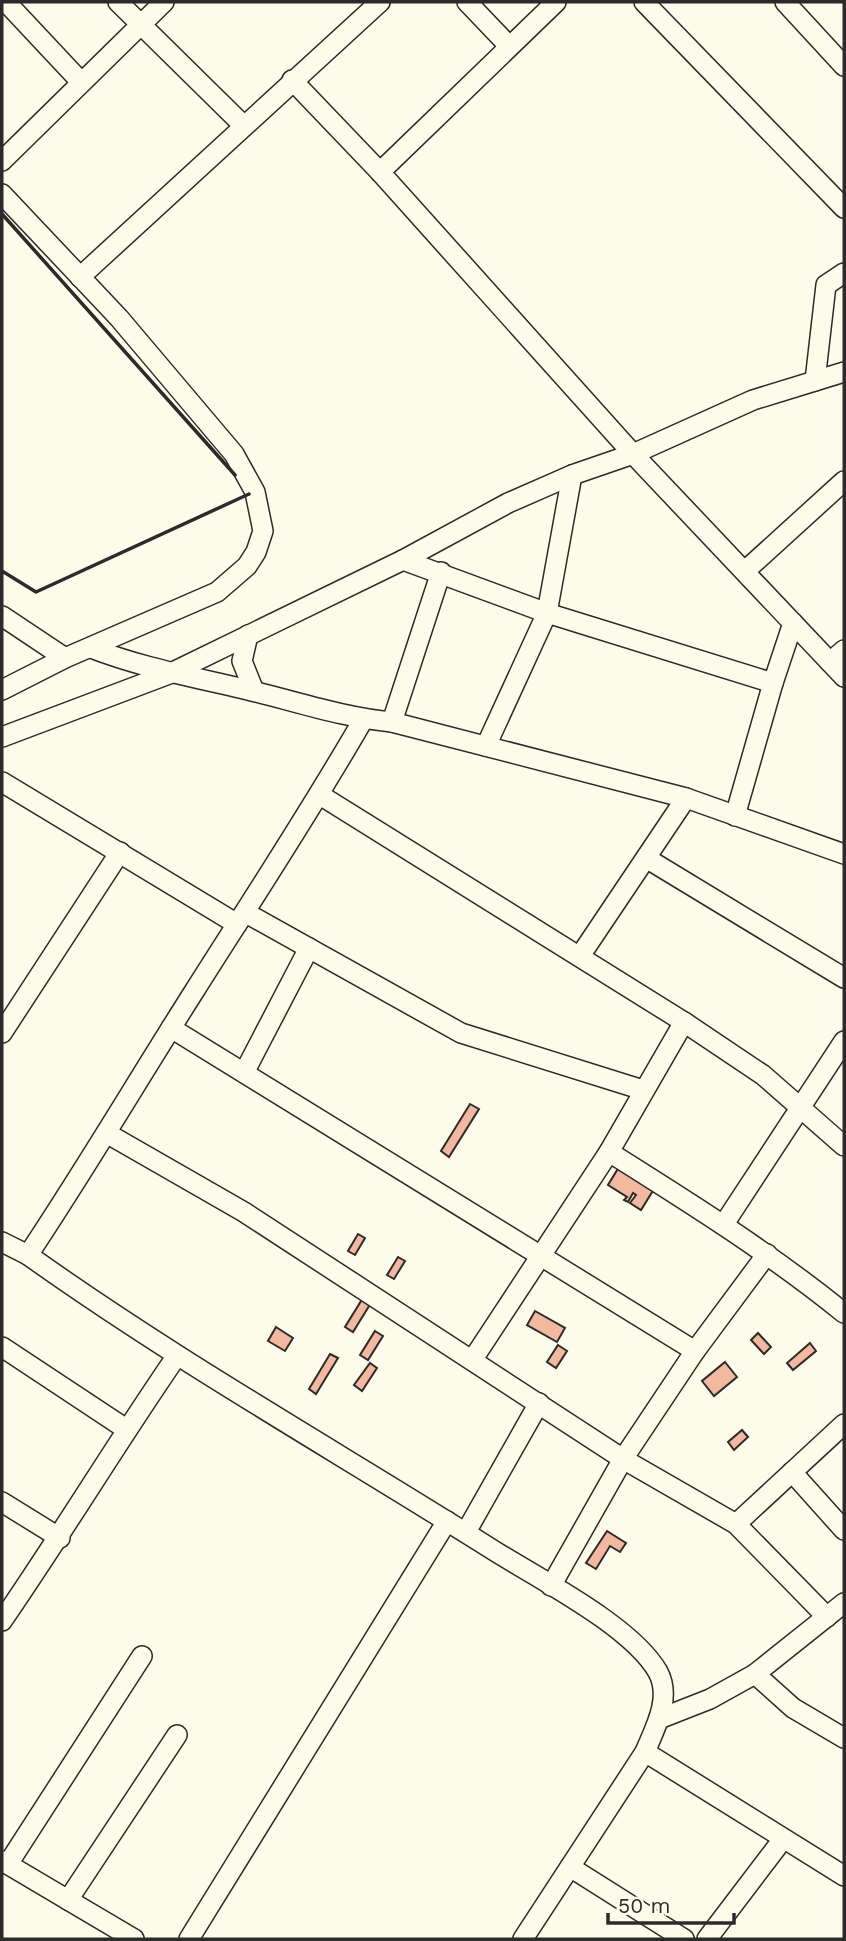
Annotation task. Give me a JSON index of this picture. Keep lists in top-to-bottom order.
{
  "scale_bar": "50 m"
}
